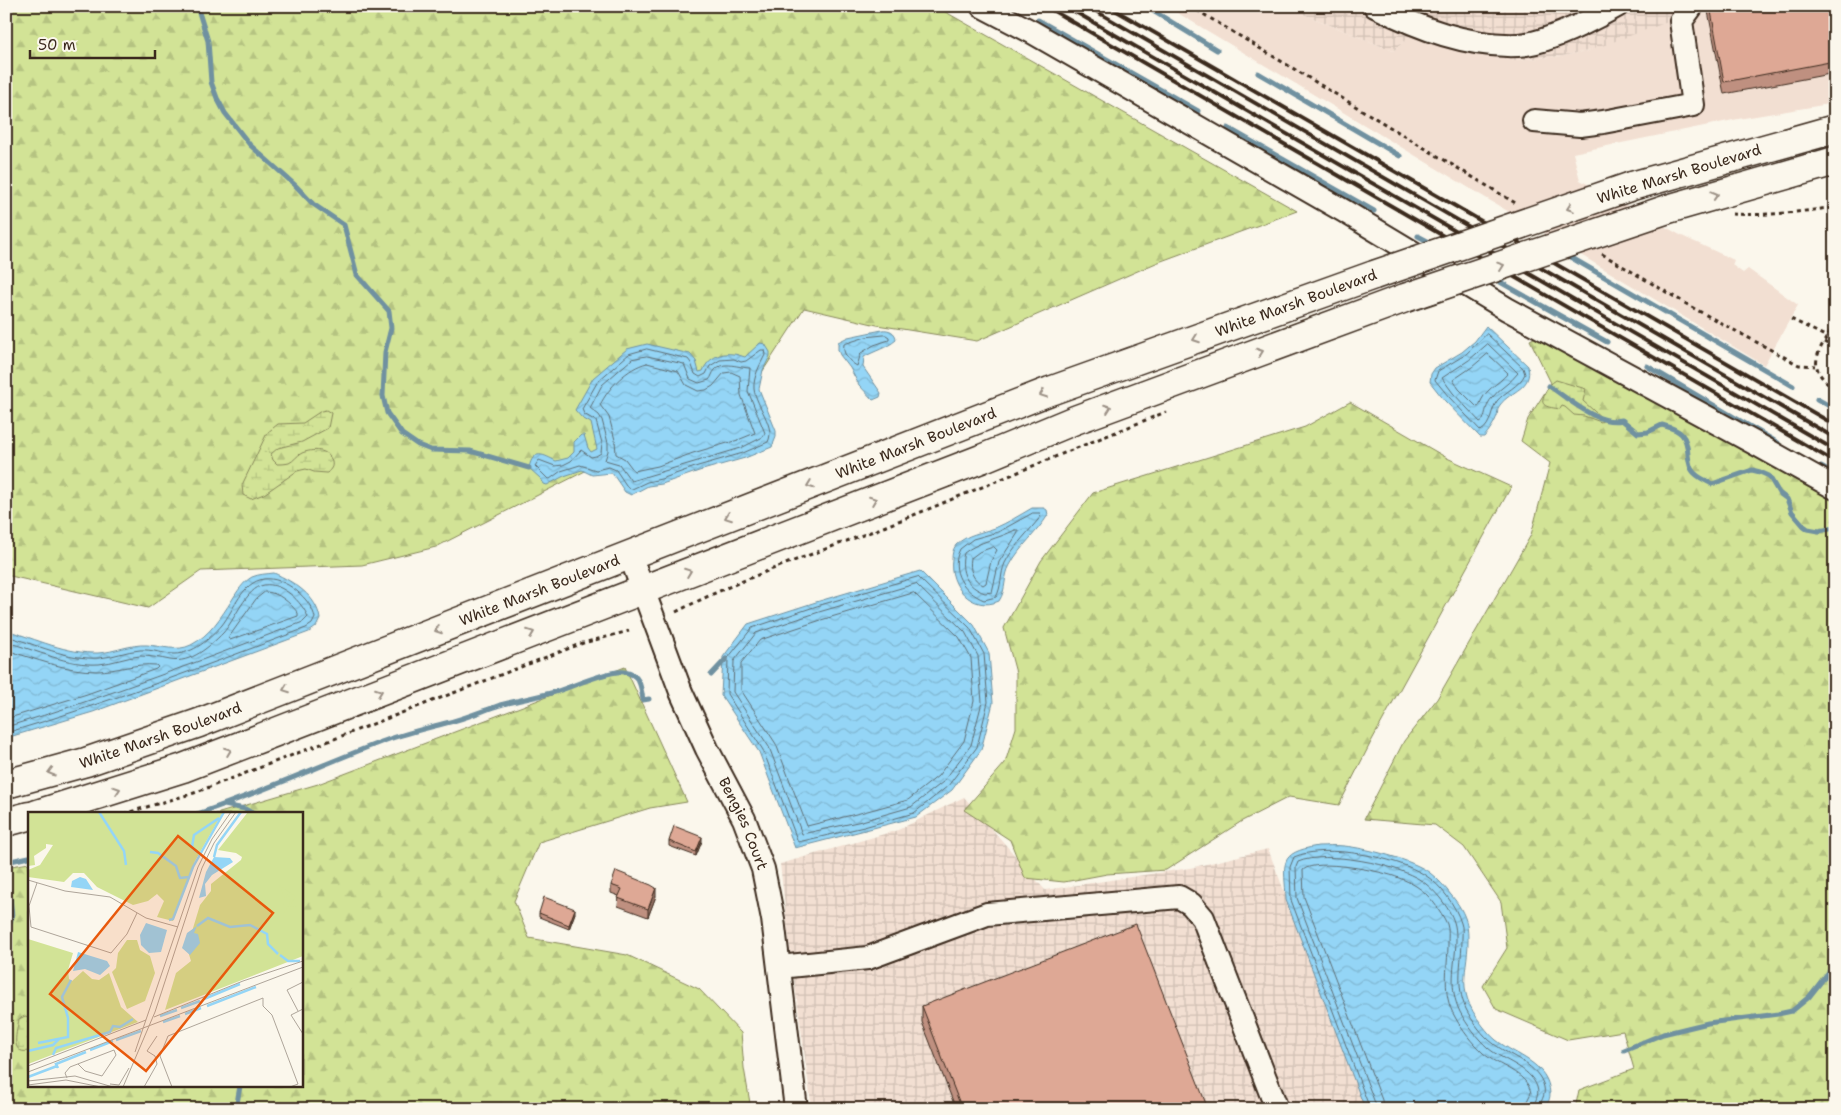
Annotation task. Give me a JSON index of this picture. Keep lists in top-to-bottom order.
{
  "streets": {
    "main road": ["White Marsh Boulevard"],
    "street": ["Bengies Court"]
  },
  "crossings": [
    ["White Marsh Boulevard", "Bengies Court"]
  ],
  "scale_bar": "50 m"
}
